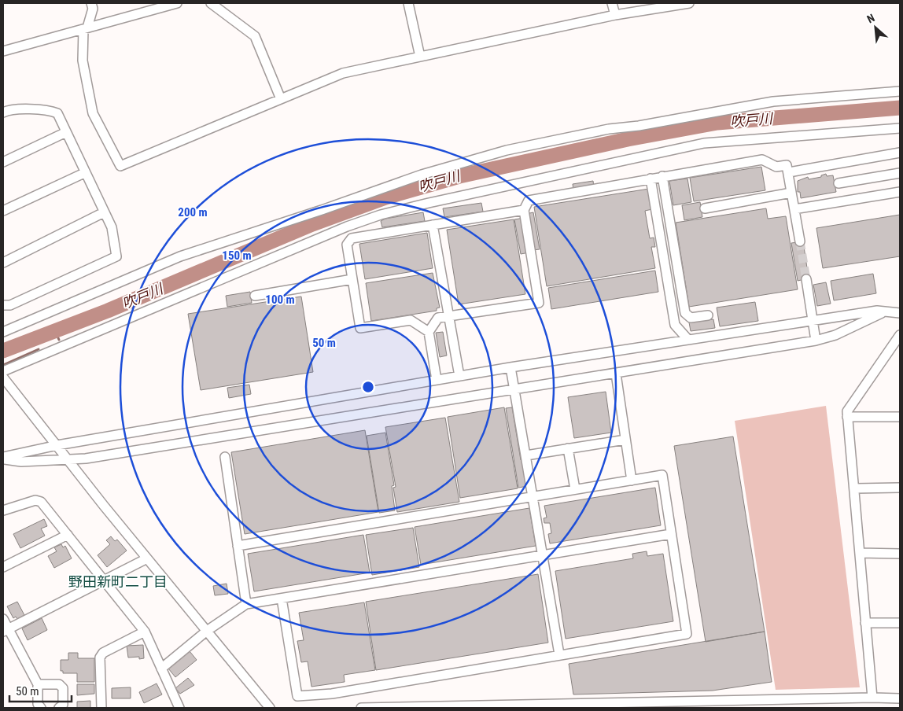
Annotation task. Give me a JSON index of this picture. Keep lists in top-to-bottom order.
{
  "districts": ["野田新町二丁目"],
  "water": ["吹戸川"],
  "scale_bar": "50 m",
  "north": "top left",
  "rings": [
    "200 m",
    "150 m",
    "100 m",
    "50 m"
  ]
}
